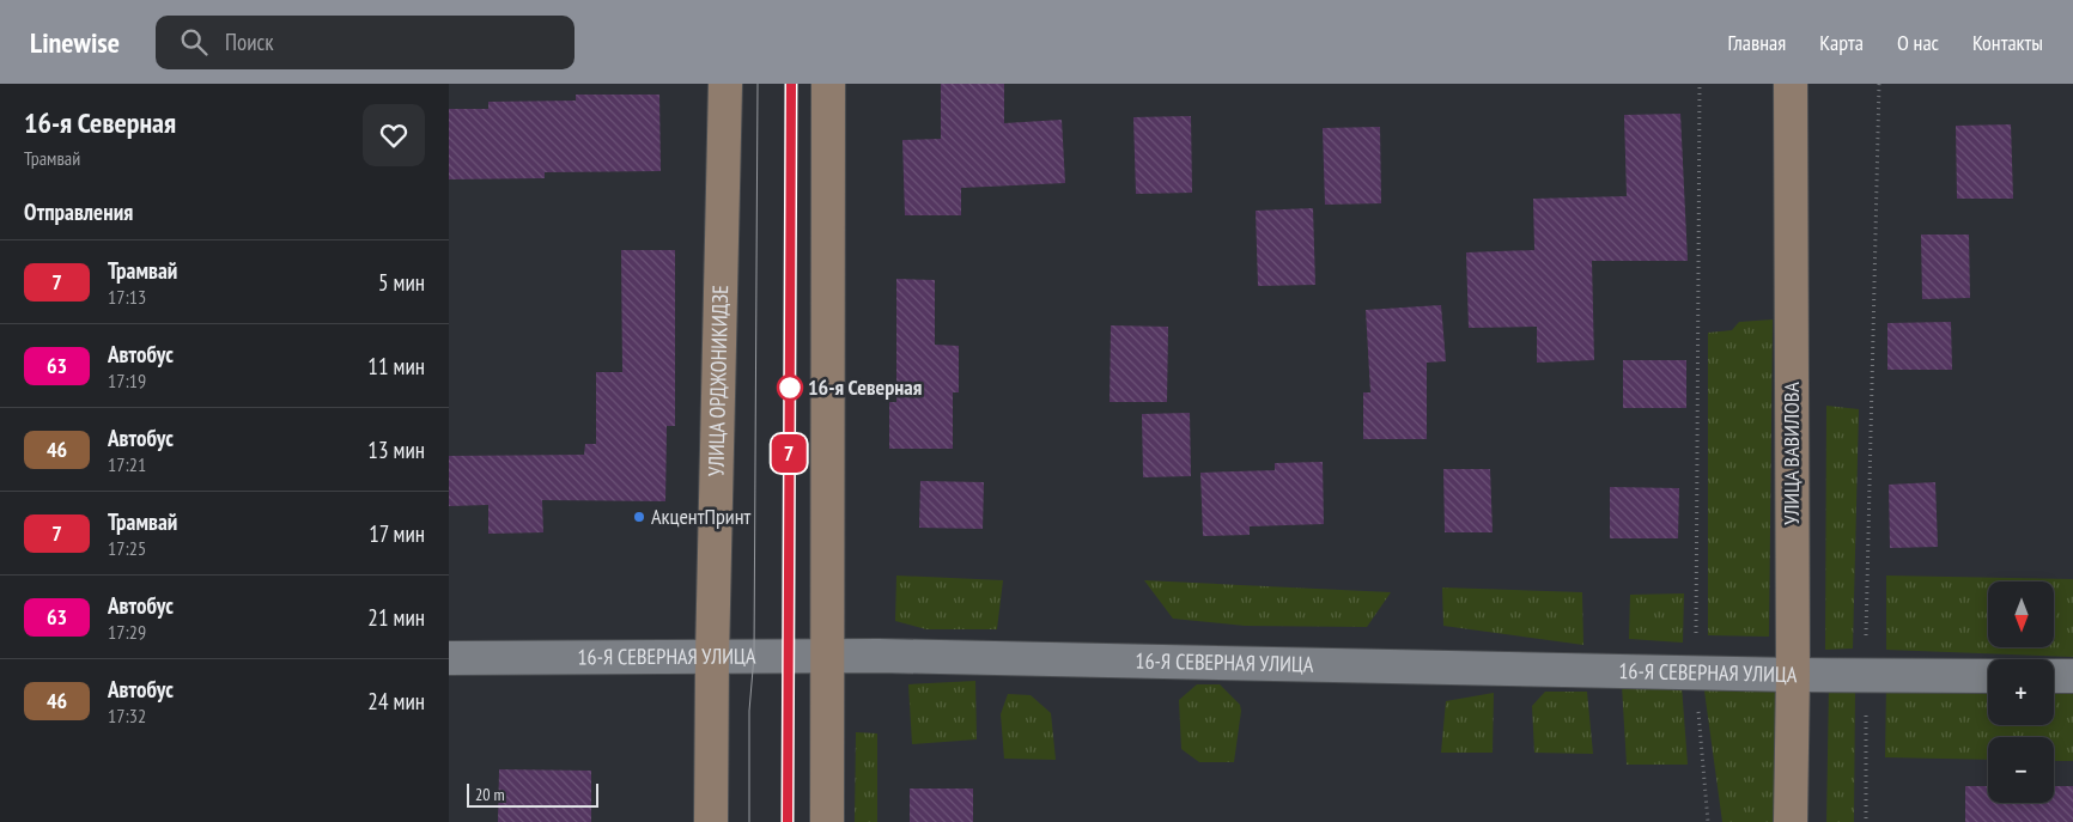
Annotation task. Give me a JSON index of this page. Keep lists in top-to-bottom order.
{
  "streets": {
    "main road": ["УЛИЦА ОРДЖОНИКИДЗЕ", "УЛИЦА ВАВИЛОВА"],
    "street": ["16-Я СЕВЕРНАЯ УЛИЦА"]
  },
  "crossings": [
    ["УЛИЦА ОРДЖОНИКИДЗЕ", "16-Я СЕВЕРНАЯ УЛИЦА"],
    ["УЛИЦА ВАВИЛОВА", "16-Я СЕВЕРНАЯ УЛИЦА"]
  ],
  "places": ["16-я Северная", "АкцентПринт"],
  "lines": ["tram line 7"],
  "scale_bar": "20 m",
  "north": "bottom",
  "page": {
    "header": "Linewise",
    "search": "Поиск",
    "nav": [
      "Главная",
      "Карта",
      "О нас",
      "Контакты"
    ],
    "heading": [
      ["16-я Северная", "Трамвай"],
      "Отправления"
    ],
    "on_map": "7",
    "list": [
      {
        "mark": "7",
        "name": "Трамвай",
        "note": "17:13",
        "value": "5 мин"
      },
      {
        "mark": "63",
        "name": "Автобус",
        "note": "17:19",
        "value": "11 мин"
      },
      {
        "mark": "46",
        "name": "Автобус",
        "note": "17:21",
        "value": "13 мин"
      },
      {
        "mark": "7",
        "name": "Трамвай",
        "note": "17:25",
        "value": "17 мин"
      },
      {
        "mark": "63",
        "name": "Автобус",
        "note": "17:29",
        "value": "21 мин"
      },
      {
        "mark": "46",
        "name": "Автобус",
        "note": "17:32",
        "value": "24 мин"
      }
    ],
    "map_buttons": ["+", "−"],
    "scale": "20 m"
  }
}
